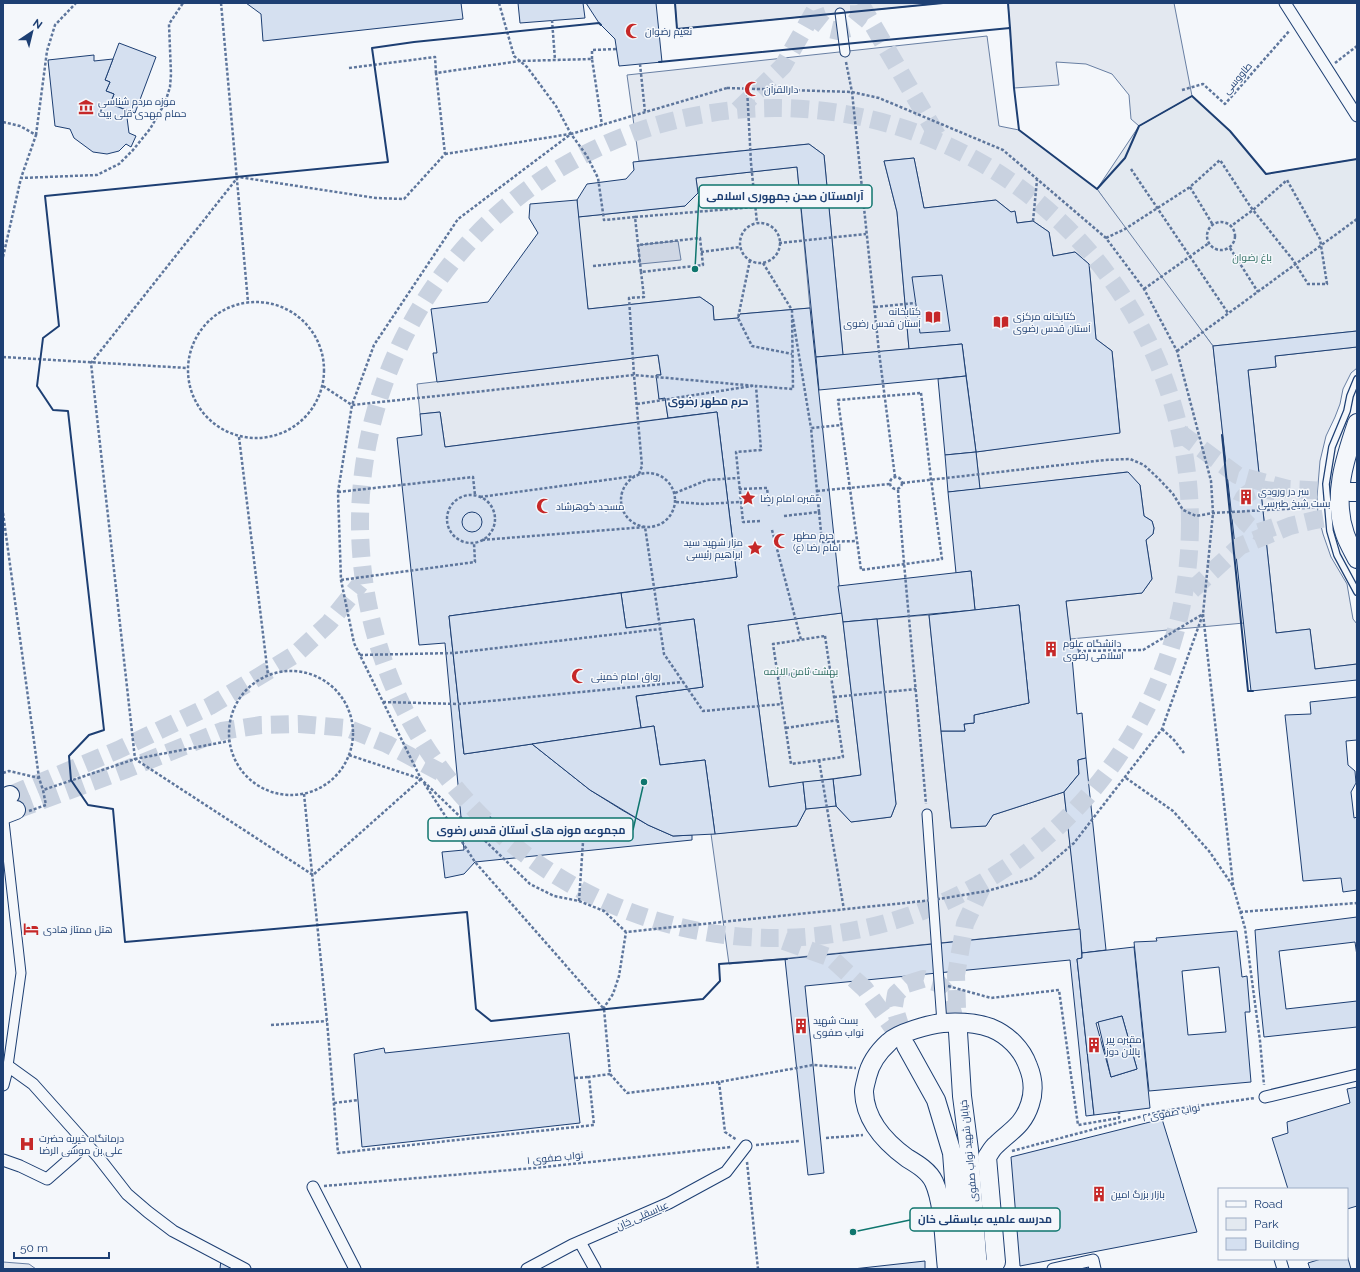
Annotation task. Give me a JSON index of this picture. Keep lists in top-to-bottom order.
{
  "streets": {
    "main road": ["خیابان شهید نواب صفوی"],
    "street": ["عباسقلی خان"],
    "path": ["طاووسی", "نواب صفوی ۲", "نواب صفوی ۱"]
  },
  "crossings": [
    ["نواب صفوی ۱", "عباسقلی خان"]
  ],
  "districts": ["حرم مطهر رضوی"],
  "parks": ["باغ رضوان", "بهشت ثامن الائمه"],
  "places": {
    "mosque": [
      "نعیم رضوان",
      "دارالقرآن",
      "مسجد گوهرشاد",
      "حرم مطهر امام رضا (ع)",
      "رواق امام خمینی"
    ],
    "museum": ["موزه مردم شناسی حمام مهدی قلی بیگ"],
    "other": ["آرامستان صحن جمهوری اسلامی", "مجموعه موزه های آستان قدس رضوی", "مدرسه علمیه عباسقلی خان"],
    "library": ["کتابخانه آستان قدس رضوی", "کتابخانه مرکزی آستان قدس رضوی"],
    "building": [
      "سر در ورودی بست شیخ طبرسی",
      "دانشگاه علوم اسلامی رضوی",
      "بست شهید نواب صفوی",
      "مقبره پیر پالان دوز",
      "بازار بزرگ امین"
    ],
    "place": ["مقبره امام رضا", "مزار شهید سید ابراهیم رئیسی"],
    "hotel": ["هتل ممتاز هادی"],
    "hospital": ["درمانگاه خیریه حضرت علی بن موسی الرضا"]
  },
  "legend": ["Road", "Park", "Building"],
  "scale_bar": "50 m",
  "north": "top right"
}
